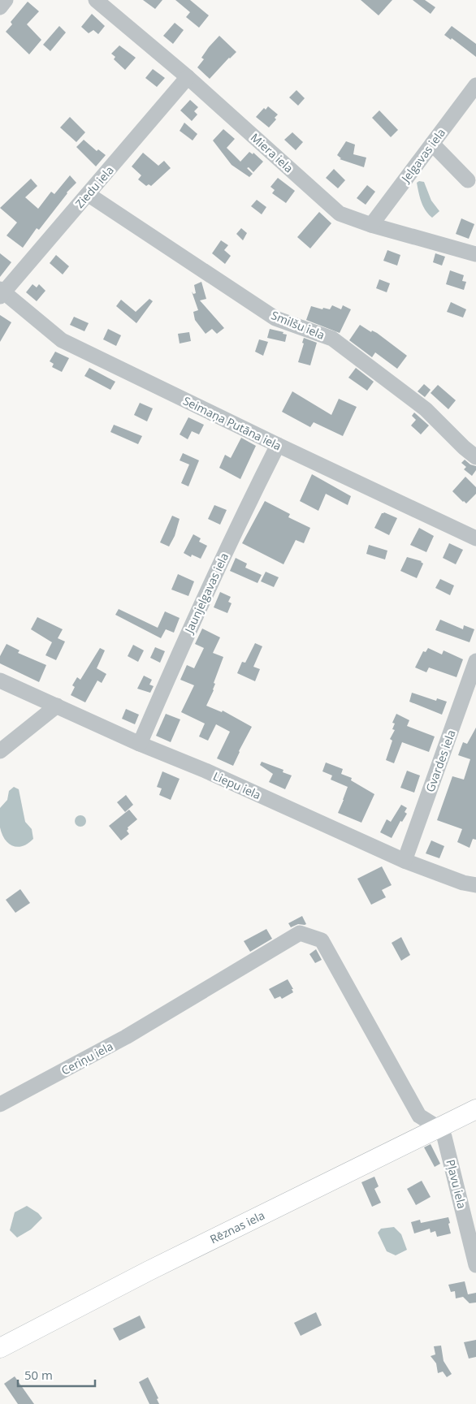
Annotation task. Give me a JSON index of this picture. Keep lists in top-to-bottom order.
{
  "streets": {
    "main road": ["Rēznas iela"],
    "street": [
      "Miera iela",
      "Jelgavas iela",
      "Ziedu iela",
      "Smilšu iela",
      "Seimaņa Putāna iela",
      "Jaunjelgavas iela",
      "Gvardes iela",
      "Liepu iela",
      "Ceriņu iela",
      "Pļavu iela"
    ]
  },
  "crossings": [
    ["Miera iela", "Jelgavas iela"],
    ["Miera iela", "Ziedu iela"],
    ["Ziedu iela", "Smilšu iela"],
    ["Ziedu iela", "Seimaņa Putāna iela"],
    ["Seimaņa Putāna iela", "Jaunjelgavas iela"],
    ["Jaunjelgavas iela", "Liepu iela"],
    ["Gvardes iela", "Liepu iela"],
    ["Ceriņu iela", "Pļavu iela"],
    ["Ceriņu iela", "Rēznas iela"],
    ["Pļavu iela", "Rēznas iela"]
  ],
  "scale_bar": "50 m"
}
